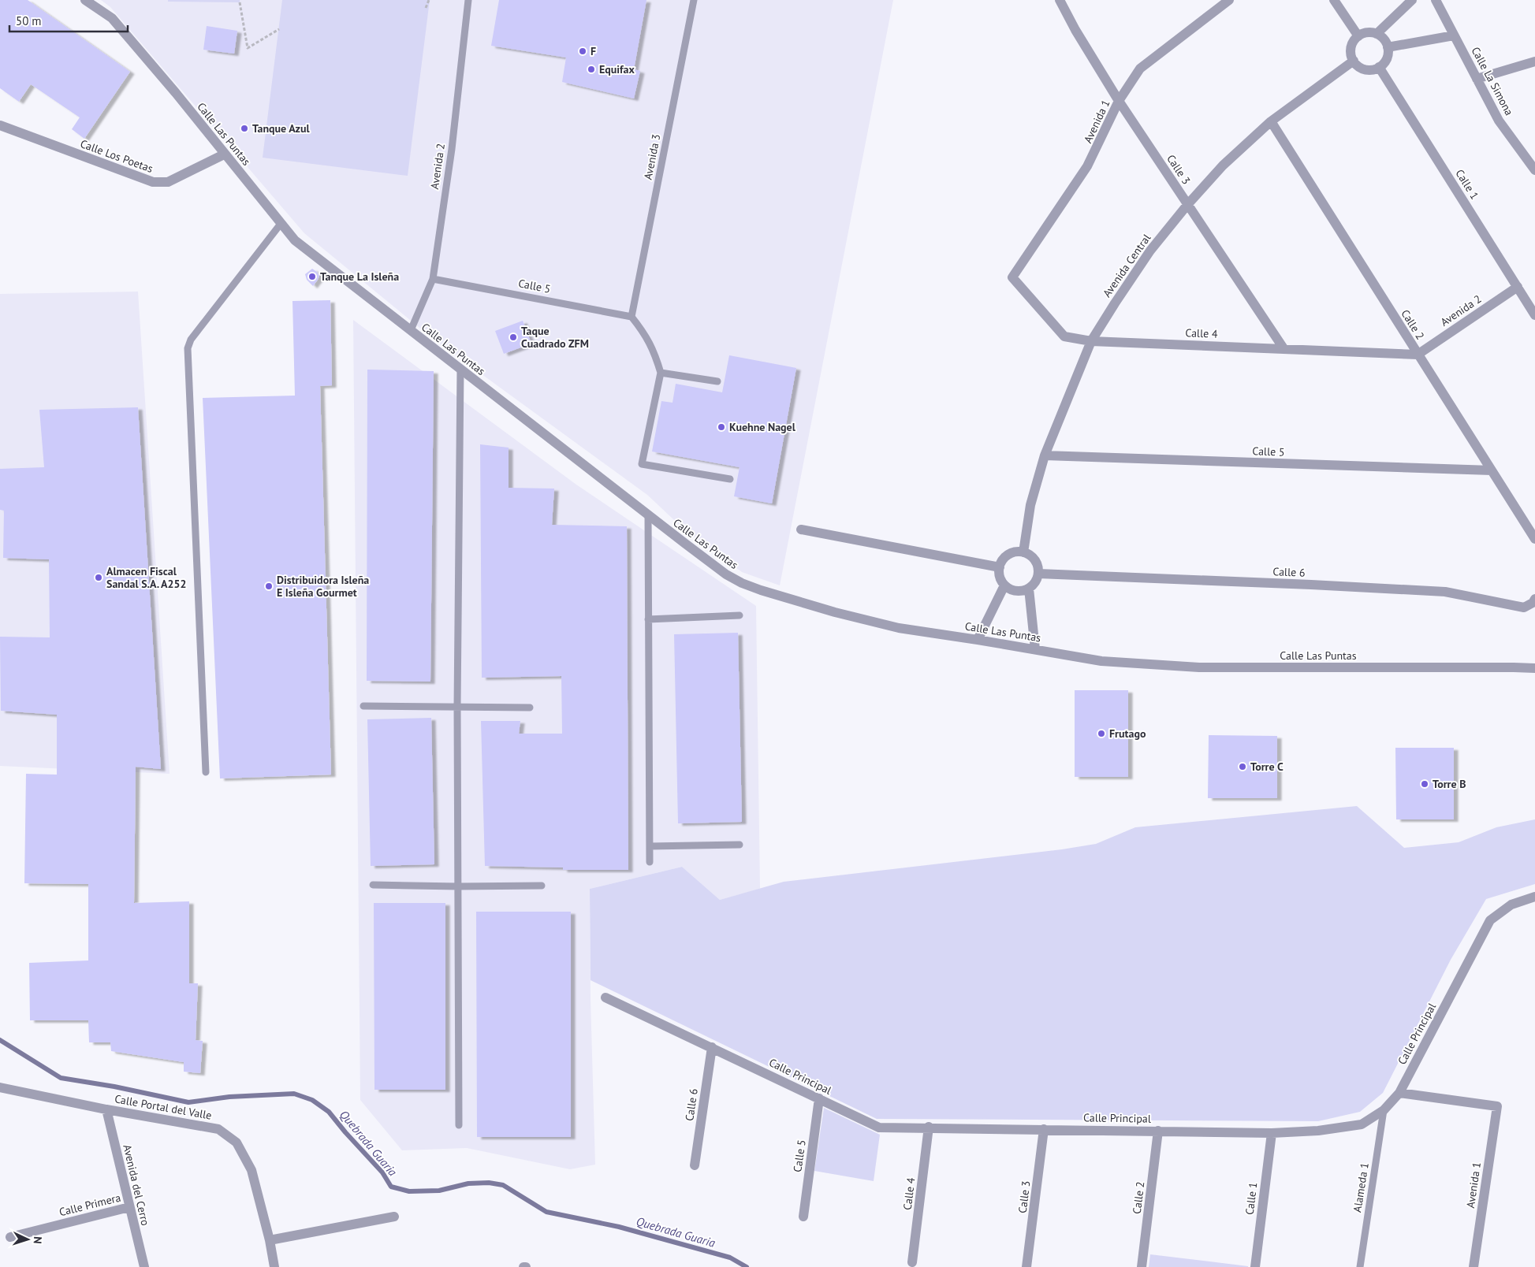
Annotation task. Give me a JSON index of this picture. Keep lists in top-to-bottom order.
{
  "streets": {
    "street": [
      "Calle La Simona",
      "Avenida 1",
      "Calle Las Puntas",
      "Calle Los Poetas",
      "Avenida 2",
      "Calle 3",
      "Calle 1",
      "Avenida Central",
      "Calle 5",
      "Calle 2",
      "Calle 4",
      "Calle 6",
      "Calle Principal",
      "Calle Portal del Valle",
      "Avenida del Cerro",
      "Calle Primera"
    ],
    "lane": ["Avenida 3", "Alameda 1"]
  },
  "crossings": [
    ["Avenida 1", "Calle 3"],
    ["Avenida 1", "Calle 4"],
    ["Avenida 1", "Calle Principal"],
    ["Calle Las Puntas", "Calle Los Poetas"],
    ["Calle Las Puntas", "Avenida 2"],
    ["Avenida 3", "Calle 5"],
    ["Avenida 2", "Calle 1"],
    ["Avenida 2", "Calle 5"],
    ["Avenida 2", "Calle 2"],
    ["Avenida 2", "Calle 4"],
    ["Calle 3", "Avenida Central"],
    ["Calle 3", "Calle 4"],
    ["Calle 3", "Calle Principal"],
    ["Calle 1", "Avenida Central"],
    ["Calle 1", "Calle Principal"],
    ["Avenida Central", "Calle 5"],
    ["Avenida Central", "Calle 2"],
    ["Avenida Central", "Calle 4"],
    ["Avenida Central", "Calle 6"],
    ["Calle 5", "Calle 2"],
    ["Calle 5", "Calle Principal"],
    ["Calle 2", "Calle 4"],
    ["Calle 2", "Calle Principal"],
    ["Calle 4", "Calle Principal"],
    ["Calle 6", "Calle Principal"],
    ["Calle Principal", "Alameda 1"],
    ["Calle Portal del Valle", "Avenida del Cerro"],
    ["Avenida del Cerro", "Calle Primera"]
  ],
  "water": ["Quebrada Guaria"],
  "places": [
    "F",
    "Equifax",
    "Tanque Azul",
    "Tanque La Isleña",
    "Taque Cuadrado ZFM",
    "Kuehne Nagel",
    "Almacen Fiscal Sandal S.A. A252",
    "Distribuidora Isleña E Isleña Gourmet",
    "Frutago",
    "Torre C",
    "Torre B"
  ],
  "scale_bar": "50 m",
  "north": "right"
}
